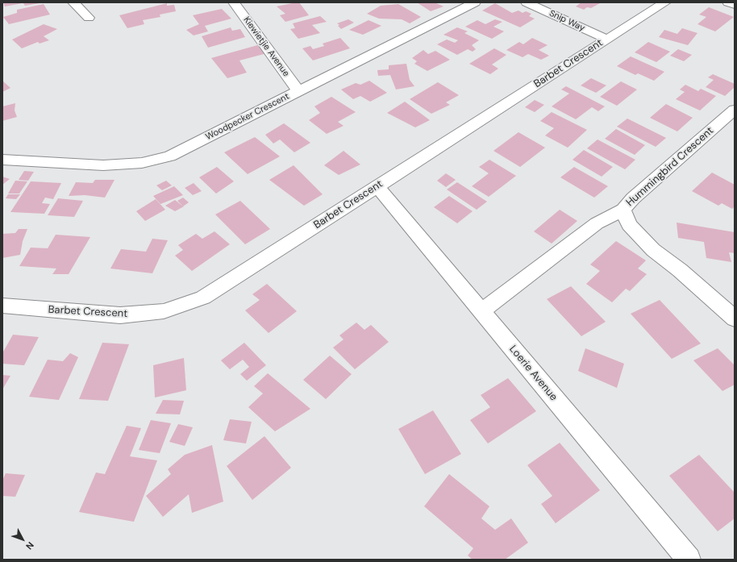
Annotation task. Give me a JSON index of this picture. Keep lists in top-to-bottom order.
{
  "streets": {
    "street": [
      "Snip Way",
      "Kiewietjie Avenue",
      "Barbet Crescent",
      "Woodpecker Crescent",
      "Hummingbird Crescent",
      "Loerie Avenue"
    ]
  },
  "crossings": [
    ["Snip Way", "Barbet Crescent"],
    ["Kiewietjie Avenue", "Woodpecker Crescent"],
    ["Barbet Crescent", "Loerie Avenue"]
  ],
  "north": "bottom right"
}
